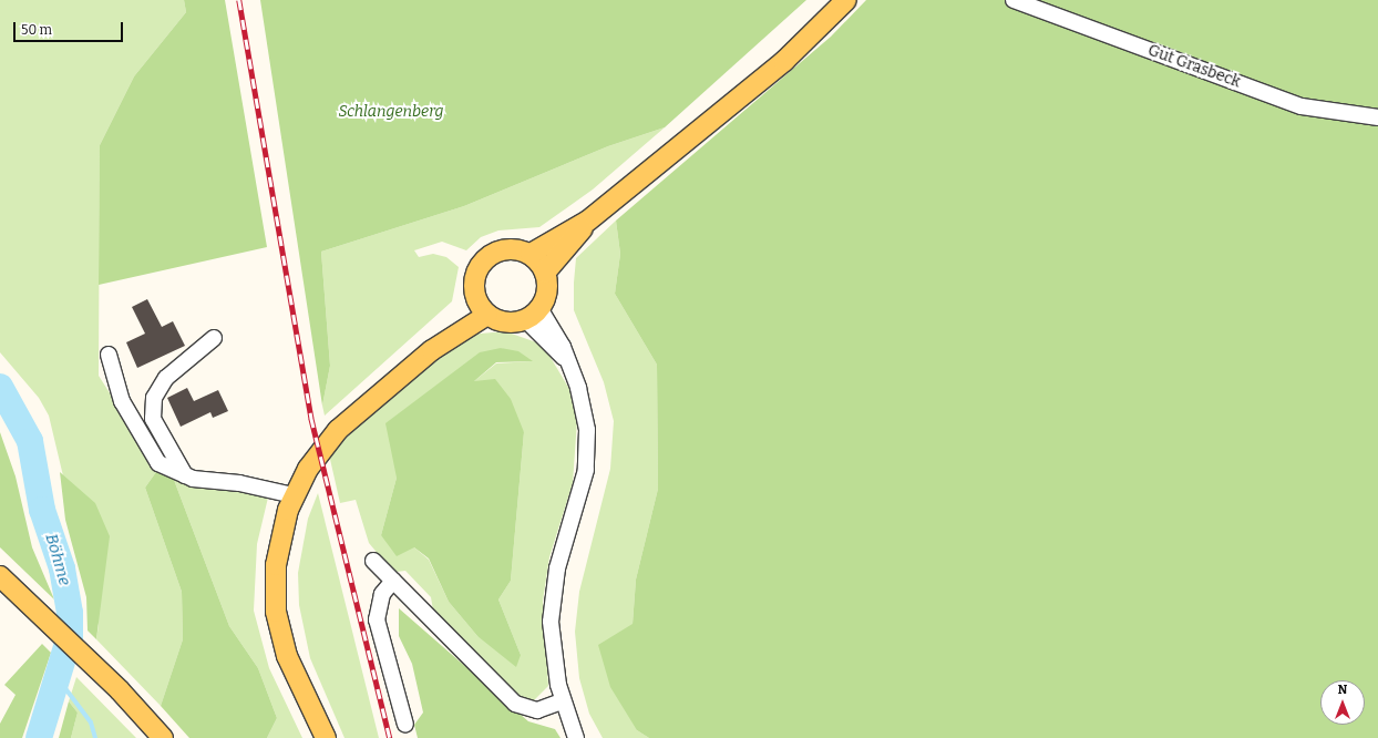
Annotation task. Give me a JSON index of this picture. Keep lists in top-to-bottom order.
{
  "streets": {
    "street": ["Gut Grasbeck"]
  },
  "water": ["Böhme"],
  "parks": ["Schlangenberg"],
  "scale_bar": "50 m",
  "north": "top"
}
